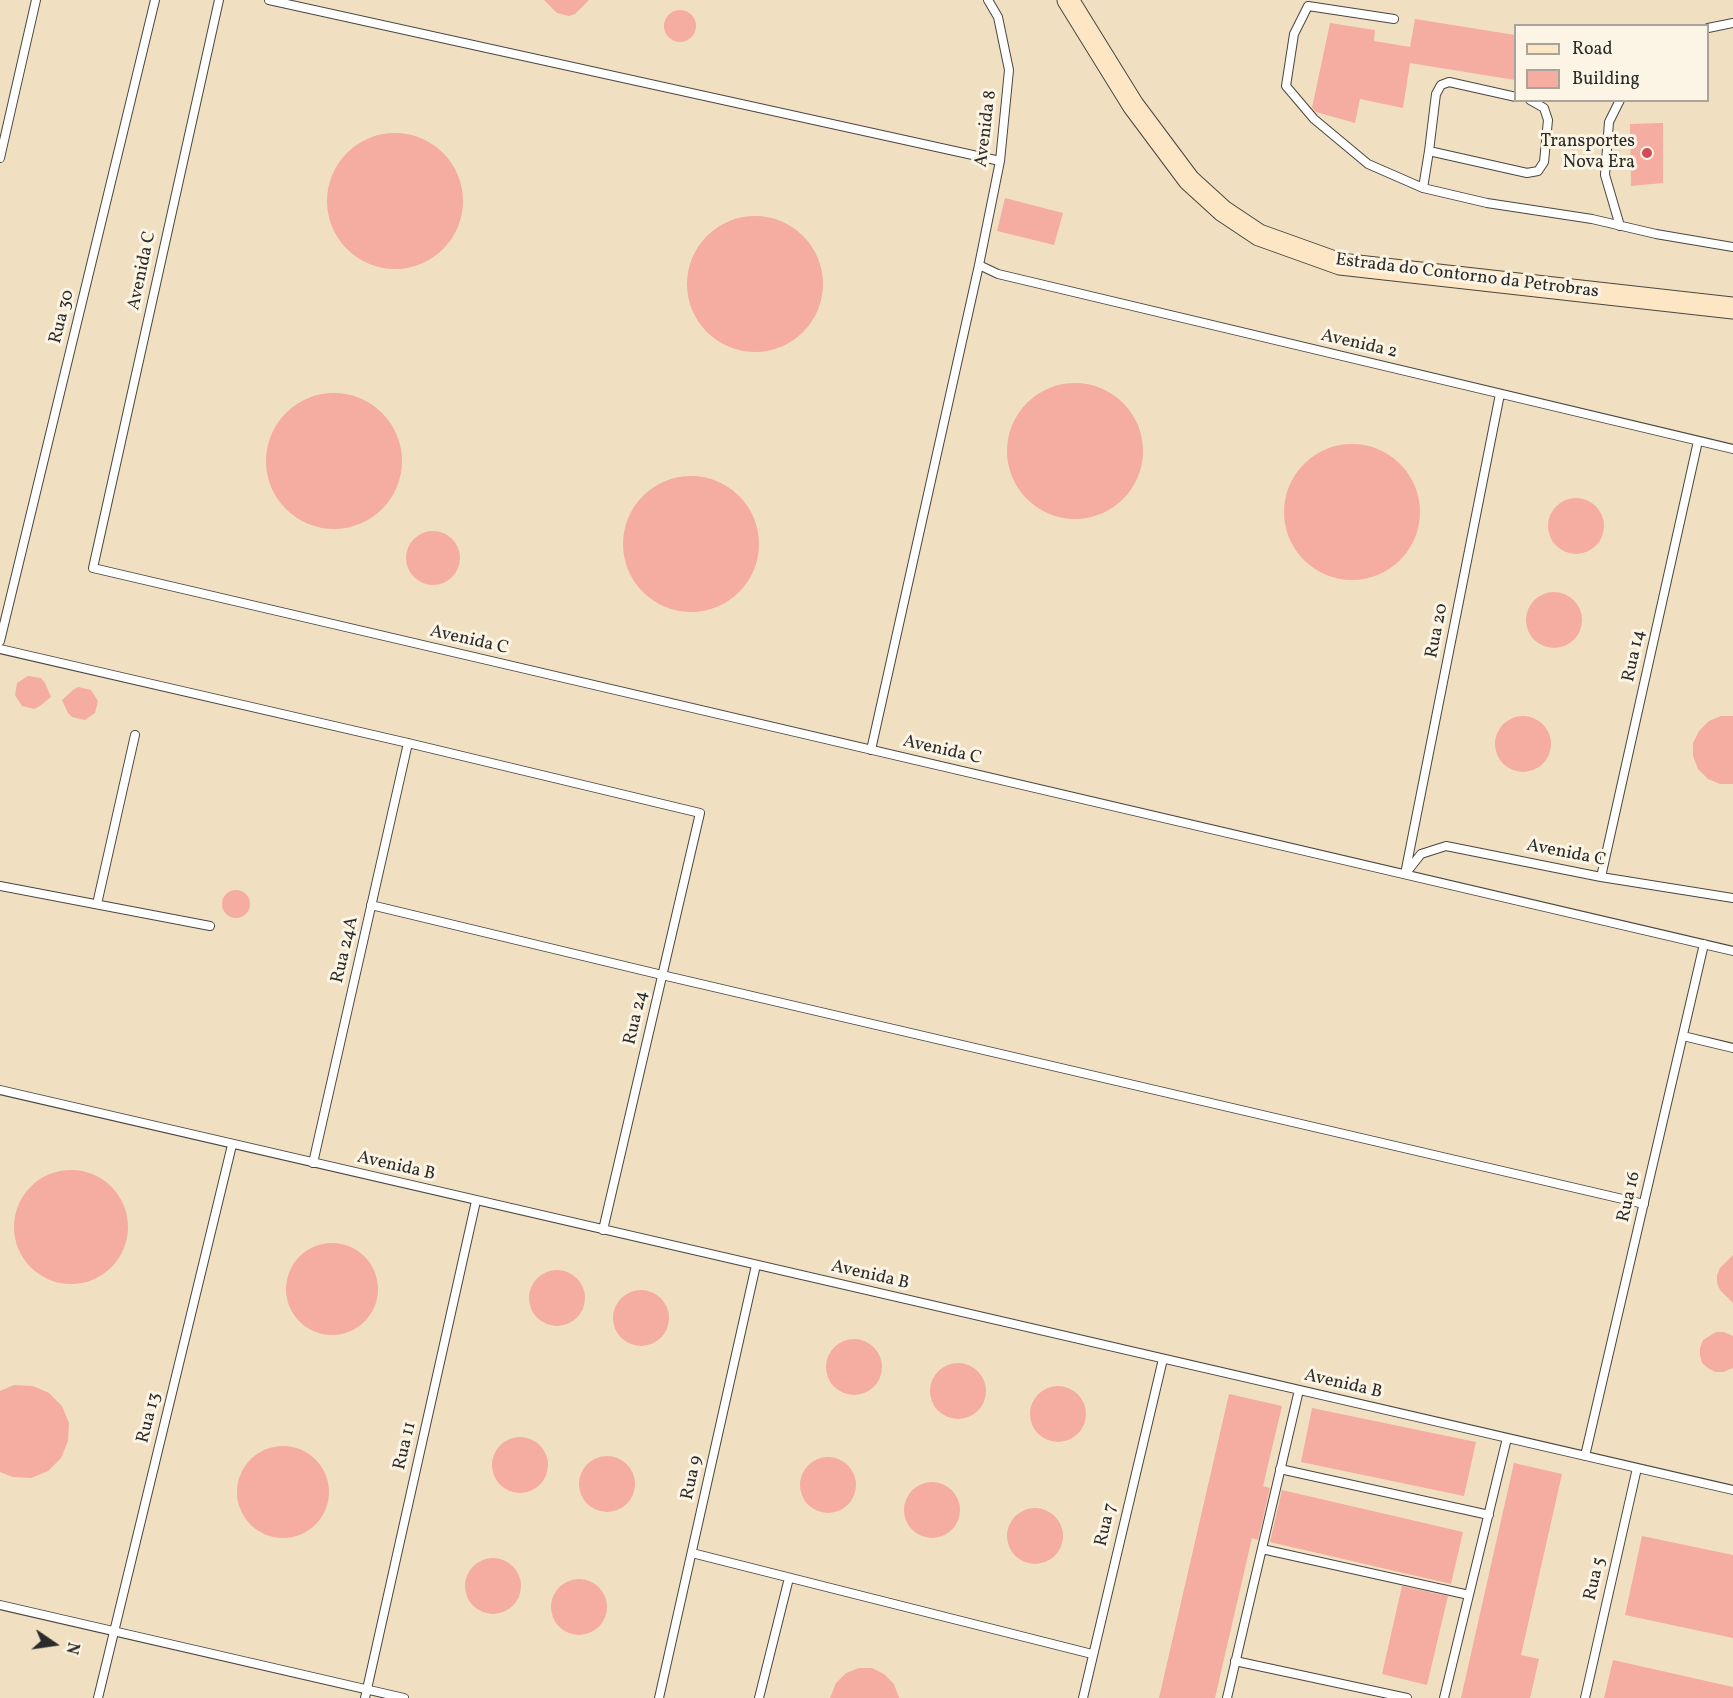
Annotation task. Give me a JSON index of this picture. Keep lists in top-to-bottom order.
{
  "streets": {
    "main road": ["Estrada do Contorno da Petrobras"],
    "lane": [
      "Avenida 8",
      "Avenida C",
      "Rua 30",
      "Avenida 2",
      "Rua 20",
      "Rua 14",
      "Rua 24A",
      "Rua 24",
      "Avenida B",
      "Rua 16",
      "Rua 13",
      "Rua 11",
      "Rua 9",
      "Rua 7",
      "Rua 5"
    ]
  },
  "crossings": [
    ["Avenida 8", "Avenida C"],
    ["Avenida 8", "Avenida 2"],
    ["Avenida C", "Rua 20"],
    ["Avenida C", "Rua 14"],
    ["Avenida C", "Rua 16"],
    ["Avenida 2", "Rua 20"],
    ["Avenida 2", "Rua 14"],
    ["Rua 24A", "Rua 24"],
    ["Rua 24A", "Avenida B"],
    ["Rua 24", "Avenida B"],
    ["Avenida B", "Rua 16"],
    ["Avenida B", "Rua 13"],
    ["Avenida B", "Rua 11"],
    ["Avenida B", "Rua 9"],
    ["Avenida B", "Rua 7"],
    ["Avenida B", "Rua 5"]
  ],
  "places": ["Transportes Nova Era"],
  "legend": ["Road", "Building"],
  "north": "right"
}
